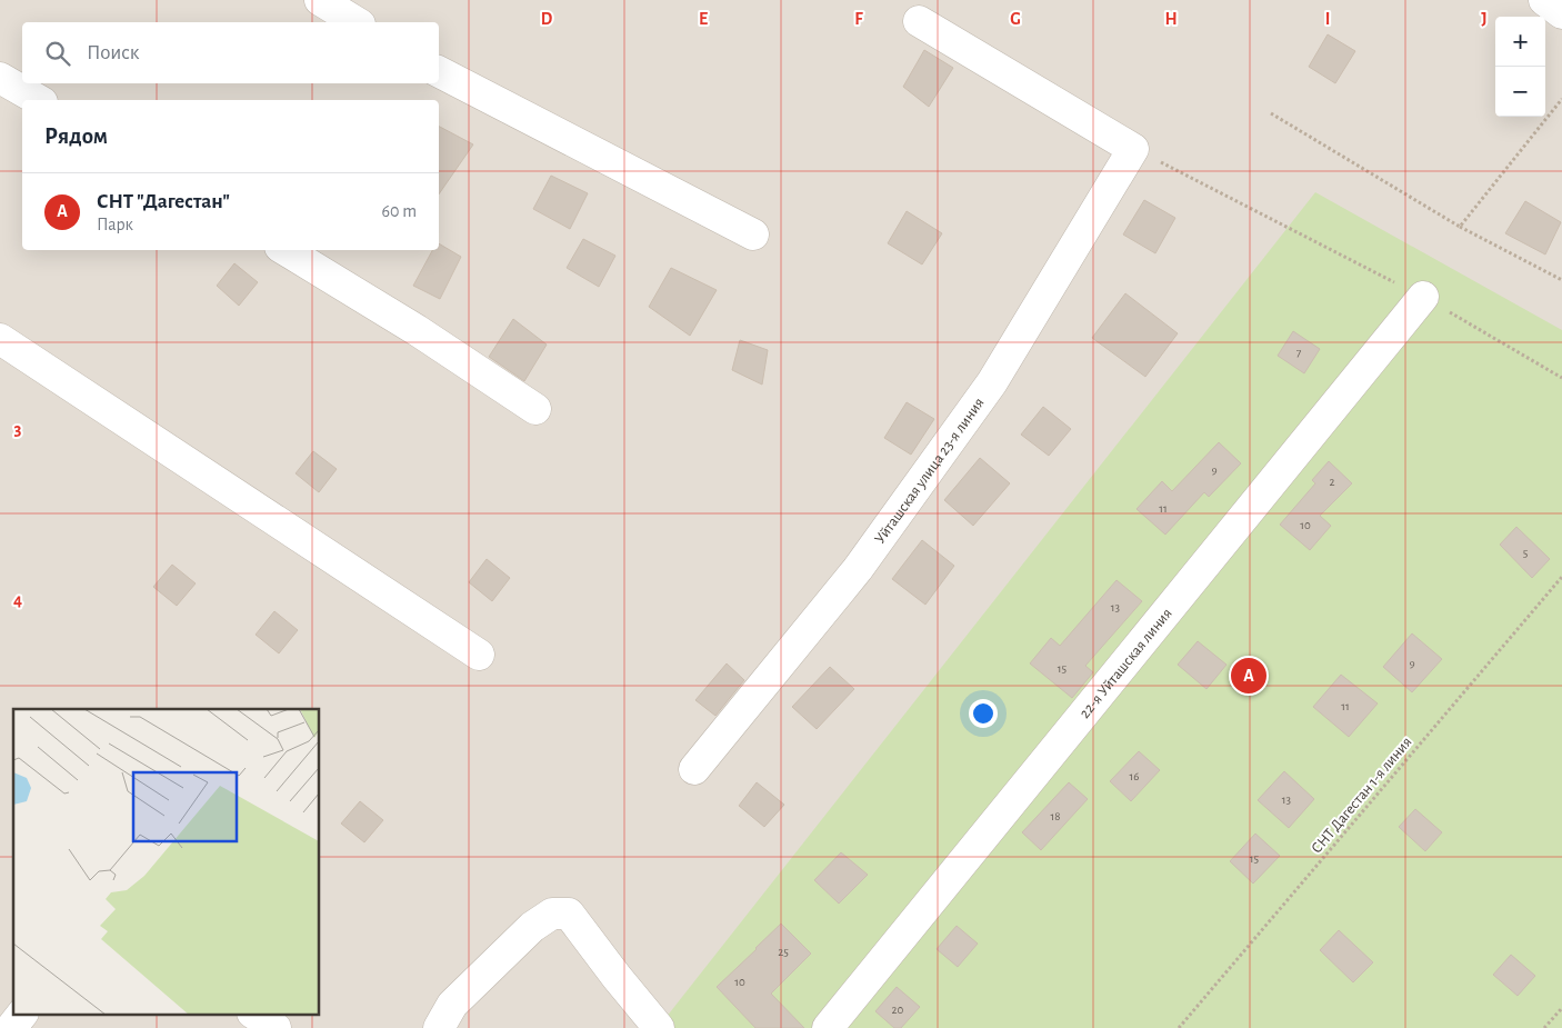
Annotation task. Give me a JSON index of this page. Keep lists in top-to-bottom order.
{
  "streets": {
    "street": ["Уйташская улица 23-я линия", "22-я Уйташская линия"],
    "path": ["СНТ Дагестан 1-я линия"]
  },
  "house_numbers": [
    "7",
    "9",
    "2",
    "11",
    "10",
    "5",
    "13",
    "9",
    "15",
    "11",
    "16",
    "13",
    "18",
    "15",
    "25",
    "10",
    "20"
  ],
  "page": {
    "map_buttons": ["+", "−"],
    "search": "Поиск",
    "heading": "Рядом",
    "list": [
      {
        "mark": "A",
        "name": "СНТ \"Дагестан\"",
        "note": "Парк",
        "value": "60 m"
      }
    ],
    "pins": "A"
  },
  "grid": {
    "columns": [
      "D",
      "E",
      "F",
      "G",
      "H",
      "I",
      "J"
    ],
    "rows": ["3", "4"]
  }
}
